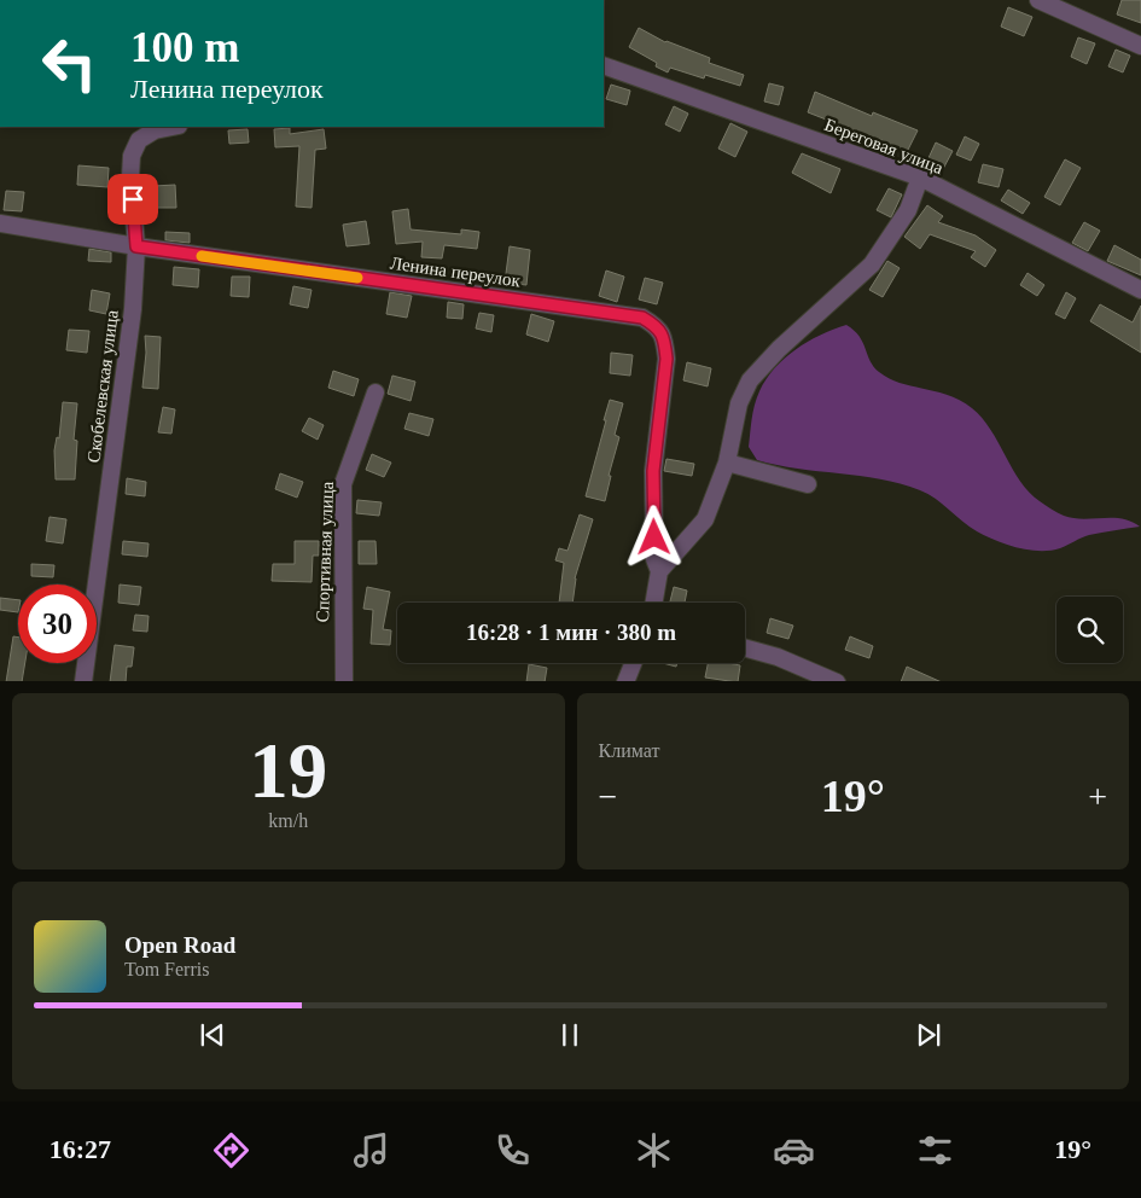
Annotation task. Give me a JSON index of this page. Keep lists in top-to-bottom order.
{
  "streets": {
    "street": [
      "Береговая улица",
      "Ленина переулок",
      "Скобелевская улица",
      "Спортивная улица"
    ]
  },
  "crossings": [
    ["Ленина переулок", "Скобелевская улица"]
  ],
  "page": {
    "turn": ["100 m", "Ленина переулок"],
    "limit": "30",
    "trip": "16:28 · 1 мин · 380 m",
    "tile": [
      ["19", "km/h"],
      "Климат"
    ],
    "heat": ["−", "19°", "+"],
    "song": ["Open Road", "Tom Ferris"],
    "tabs": ["16:27", "19°"]
  }
}
